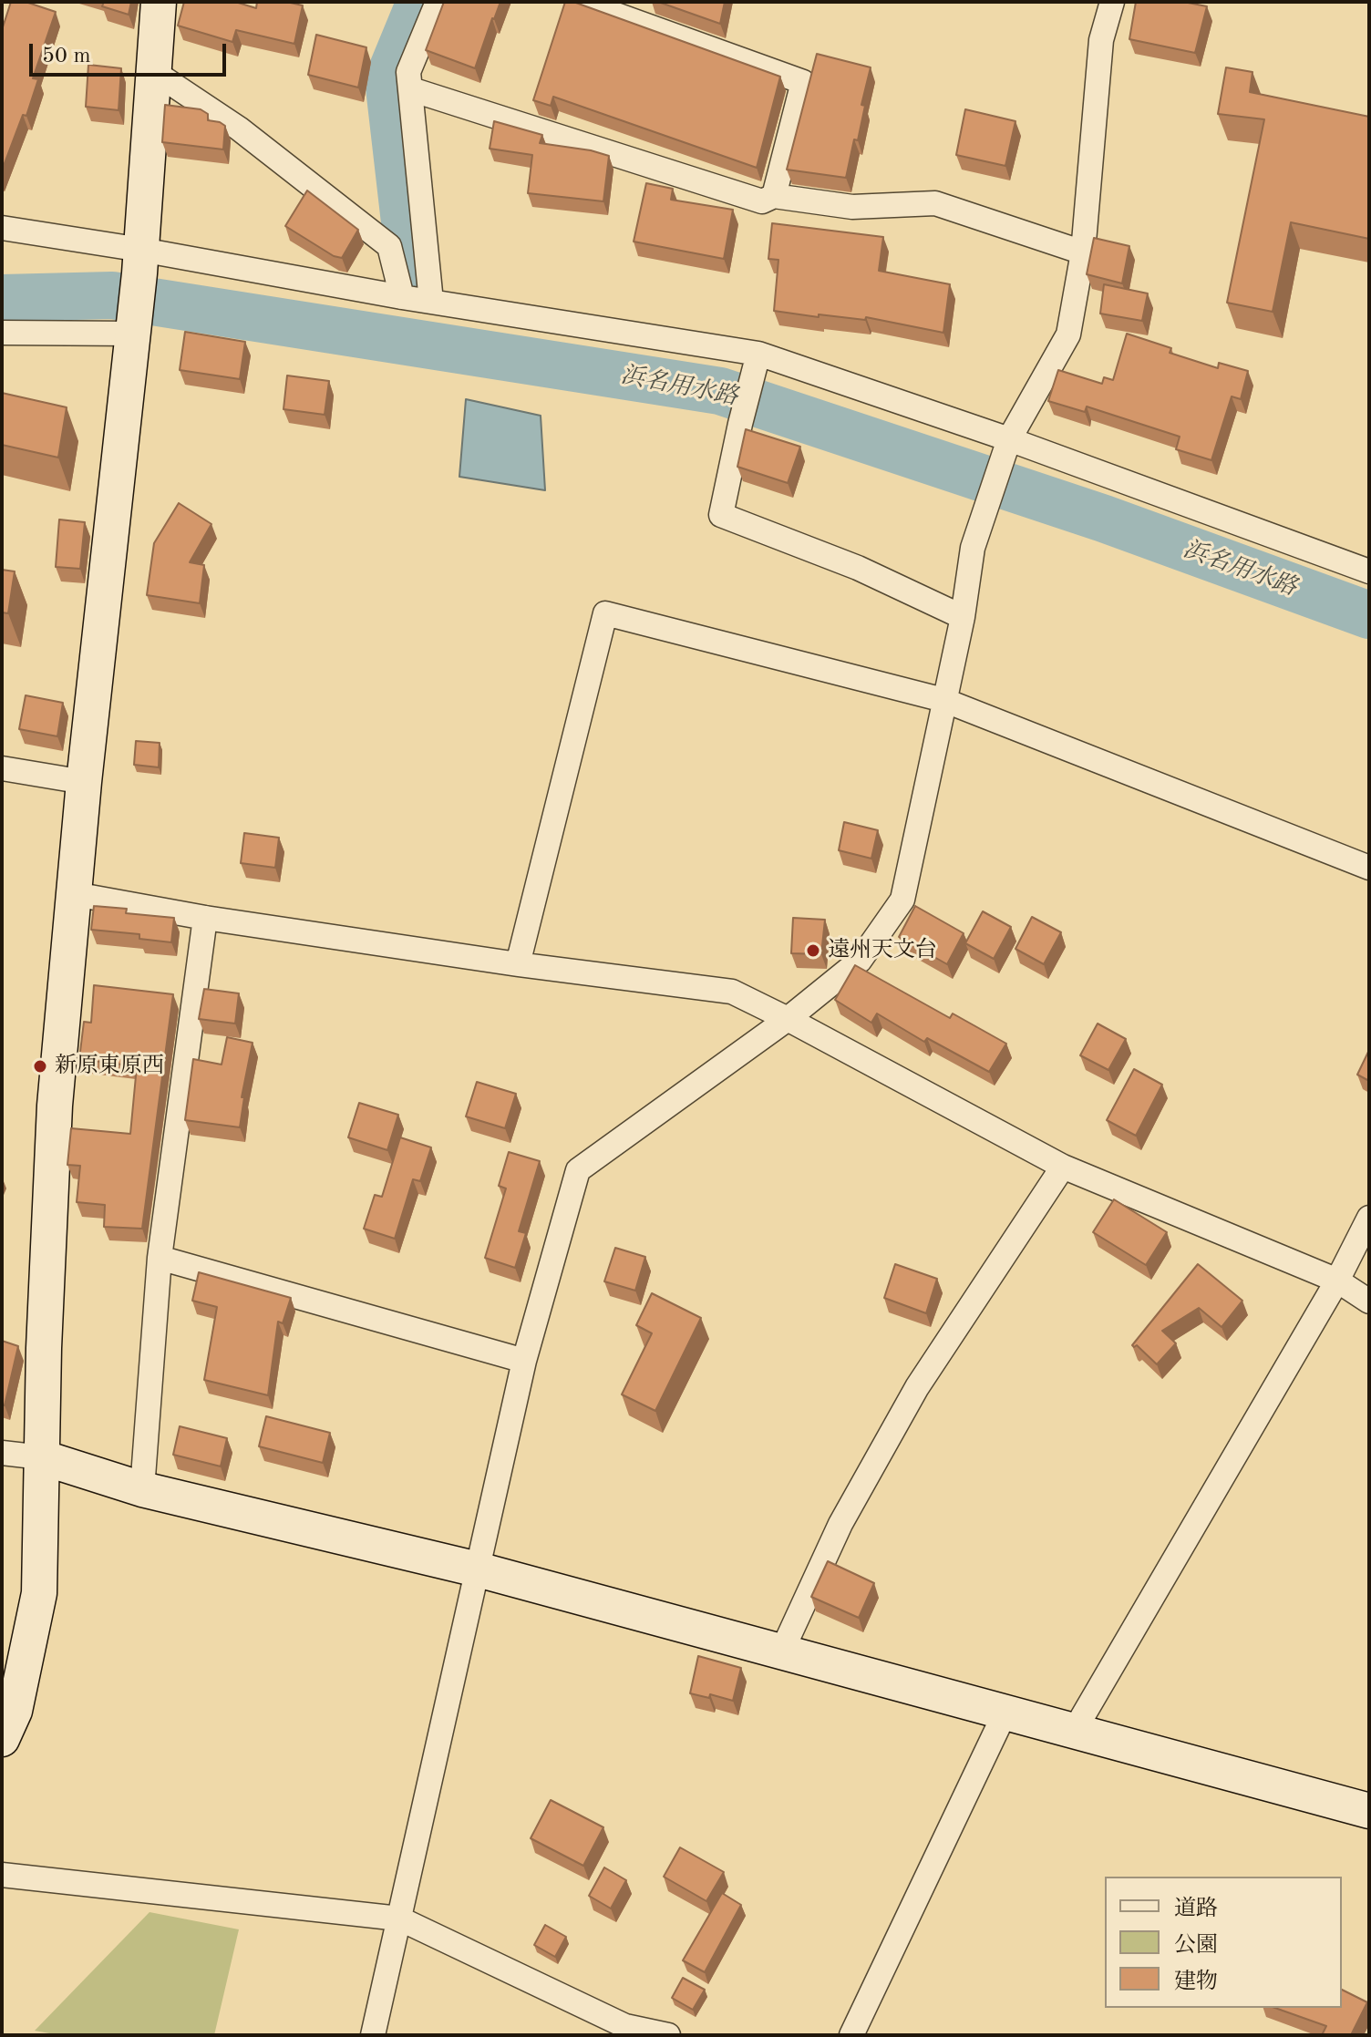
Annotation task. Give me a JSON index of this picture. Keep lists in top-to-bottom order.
{
  "water": ["浜名用水路"],
  "places": ["遠州天文台", "新原東原西"],
  "legend": ["道路", "公園", "建物"],
  "scale_bar": "50 m"
}
